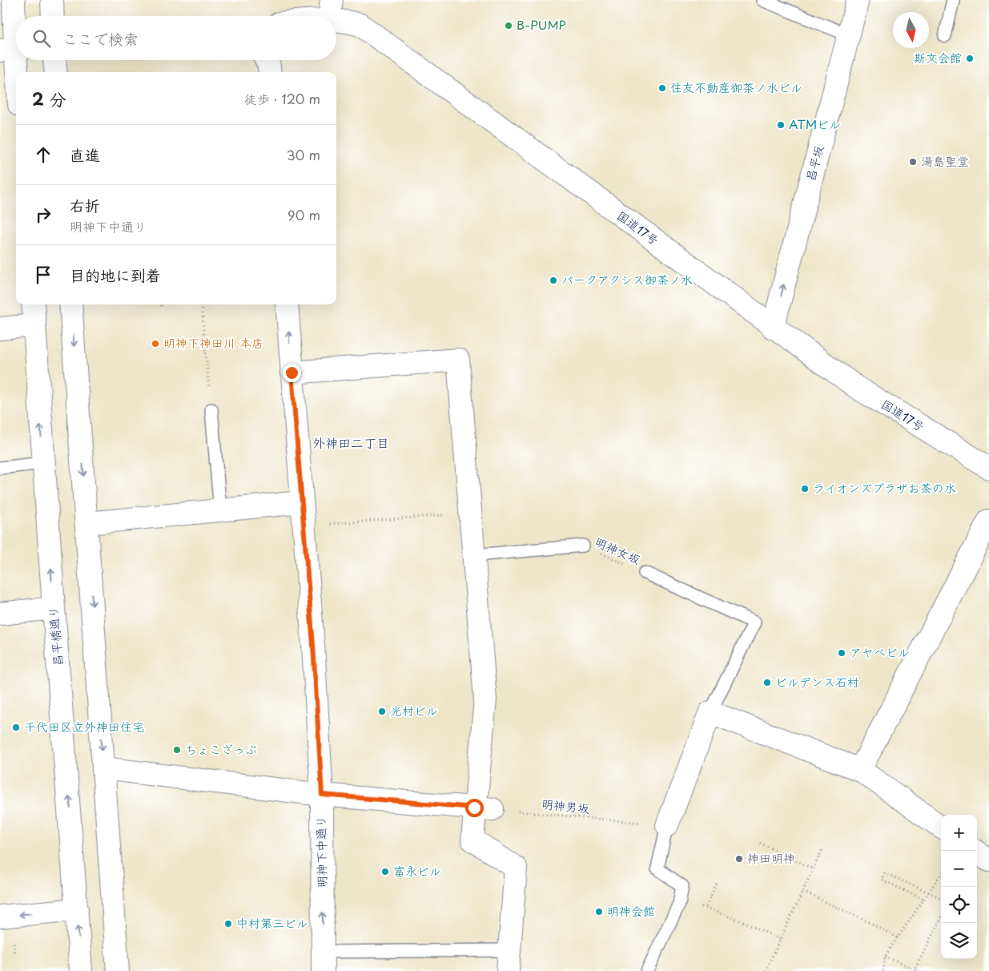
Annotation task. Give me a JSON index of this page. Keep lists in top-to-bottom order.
{
  "streets": {
    "main road": [
      "昌平坂",
      "国道17号",
      "昌平橋通り",
      "明神下中通り"
    ],
    "path": ["明神女坂", "明神男坂"]
  },
  "crossings": [
    ["昌平坂", "国道17号"]
  ],
  "one_way": ["昌平坂", "明神下中通り"],
  "districts": ["外神田二丁目"],
  "places": [
    "B-PUMP",
    "斯文会館",
    "住友不動産御茶ノ水ビル",
    "ATMビル",
    "湯島聖堂",
    "パークアクシス御茶ノ水",
    "明神下神田川 本店",
    "ライオンズプラザお茶の水",
    "アヤベビル",
    "ビルデンス石村",
    "光村ビル",
    "千代田区立外神田住宅",
    "ちょこざっぷ",
    "神田明神",
    "富永ビル",
    "明神会館",
    "中村第三ビル"
  ],
  "north": "bottom",
  "page": {
    "search": "ここで検索",
    "heading": ["2 分", "徒歩 · 120 m"],
    "list": [
      ["直進", "30 m"],
      ["右折", "明神下中通り", "90 m"],
      "目的地に到着"
    ],
    "map_buttons": ["+", "−"]
  }
}
